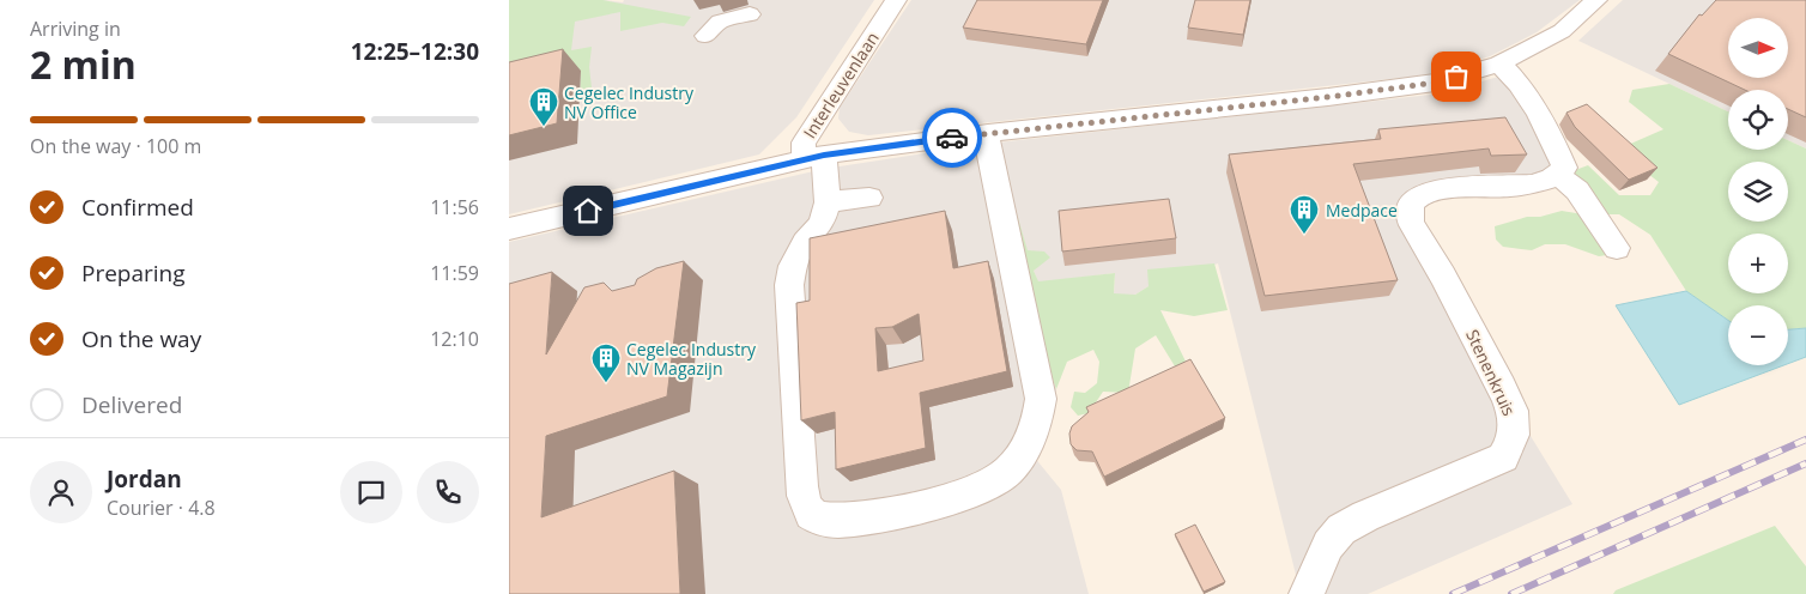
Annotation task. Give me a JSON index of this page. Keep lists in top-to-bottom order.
{
  "streets": {
    "street": ["Interleuvenlaan", "Stenenkruis"]
  },
  "places": {
    "building": ["Cegelec Industry NV Office", "Medpace", "Cegelec Industry NV Magazijn"]
  },
  "north": "right",
  "page": {
    "heading": ["2 min", "Arriving in", "12:25–12:30"],
    "panel": ["Jordan", "Courier · 4.8"],
    "map_buttons": ["+", "−"],
    "bar": "On the way · 100 m",
    "list": [
      ["Confirmed", "11:56"],
      ["Preparing", "11:59"],
      ["On the way", "12:10"],
      "Delivered"
    ]
  }
}
